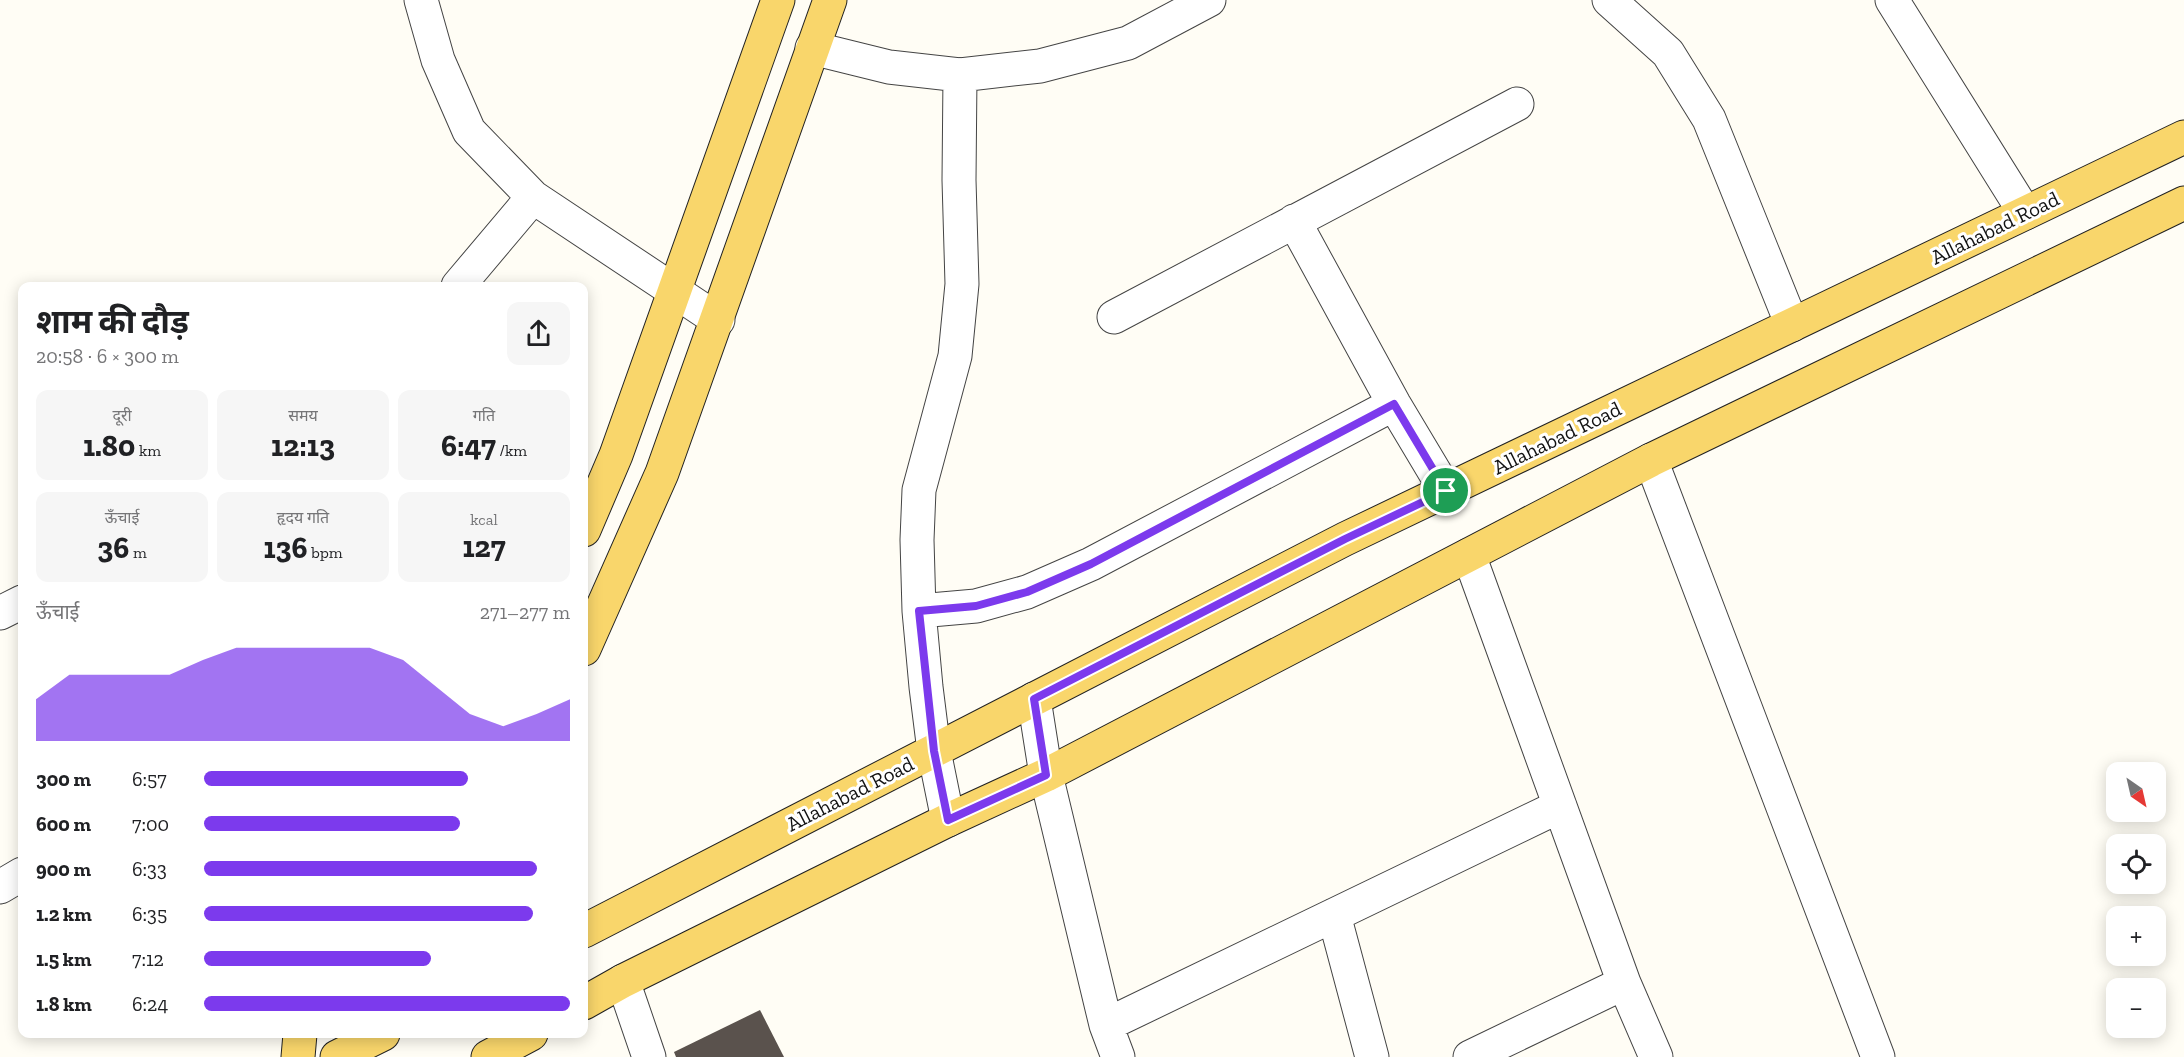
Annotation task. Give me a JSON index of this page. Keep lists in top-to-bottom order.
{
  "streets": {
    "main road": ["Allahabad Road"]
  },
  "north": "bottom right",
  "page": {
    "heading": ["शाम की दौड़", "20:58 · 6 × 300 m"],
    "stats": [
      ["दूरी", "1.80 km"],
      ["समय", "12:13"],
      ["गति", "6:47 /km"],
      ["ऊँचाई", "36 m"],
      ["हृदय गति", "136 bpm"],
      ["kcal", "127"]
    ],
    "chart": ["ऊँचाई", "271–277 m"],
    "list": [
      {
        "name": "300 m",
        "note": "6:57"
      },
      {
        "name": "600 m",
        "note": "7:00"
      },
      {
        "name": "900 m",
        "note": "6:33"
      },
      {
        "name": "1.2 km",
        "note": "6:35"
      },
      {
        "name": "1.5 km",
        "note": "7:12"
      },
      {
        "name": "1.8 km",
        "note": "6:24"
      }
    ],
    "map_buttons": ["+", "−"]
  }
}
